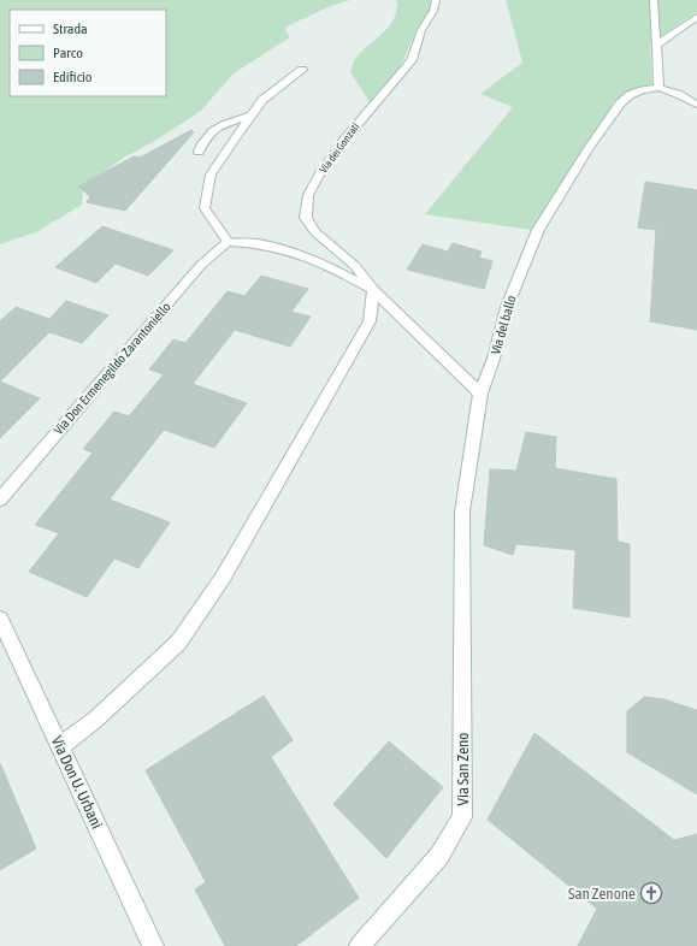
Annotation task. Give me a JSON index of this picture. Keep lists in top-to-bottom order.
{
  "streets": {
    "street": [
      "Via dei Gonzati",
      "Via del ballo",
      "Via Don Ermenegildo Zarantoniello",
      "Via San Zeno",
      "Via Don U. Urbani"
    ]
  },
  "crossings": [
    ["Via dei Gonzati", "Via del ballo"],
    ["Via dei Gonzati", "Via Don Ermenegildo Zarantoniello"],
    ["Via del ballo", "Via San Zeno"]
  ],
  "places": {
    "church": ["San Zenone"]
  },
  "legend": ["Strada", "Parco", "Edificio"]
}
